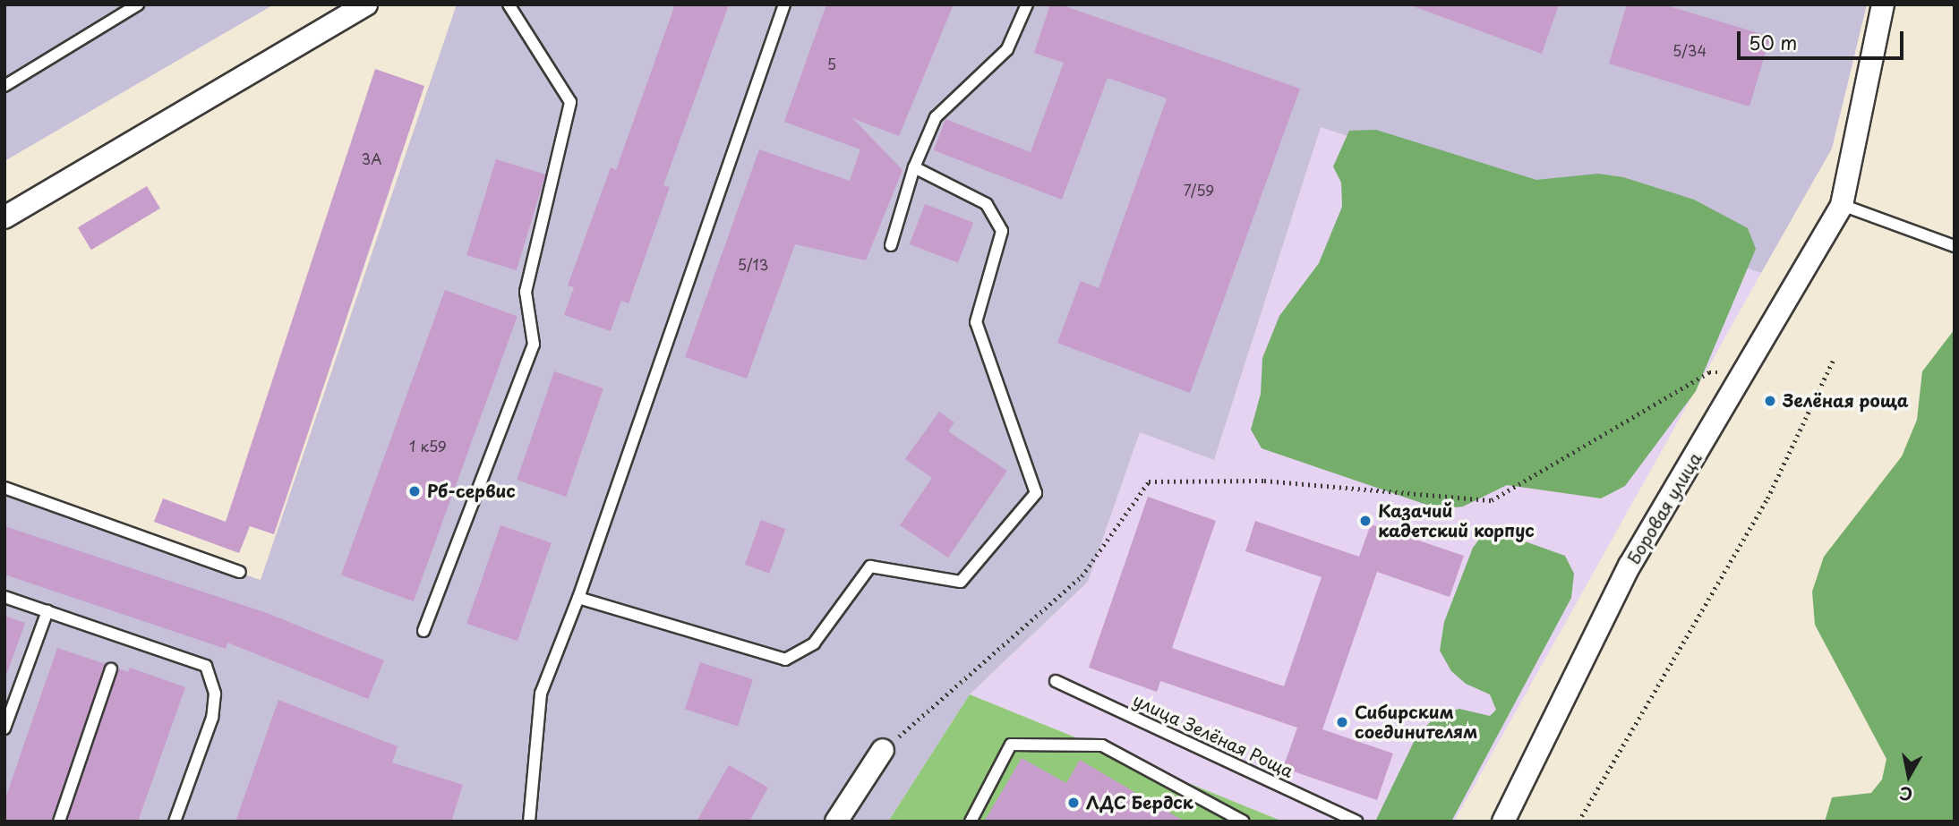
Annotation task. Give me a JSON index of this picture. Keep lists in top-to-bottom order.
{
  "streets": {
    "street": ["Боровая улица"],
    "lane": ["улица Зелёная Роща"]
  },
  "places": [
    "Зелёная роща",
    "Рб-сервис",
    "Казачий кадетский корпус",
    "Сибирским соединителям",
    "ЛДС Бердск"
  ],
  "house_numbers": [
    "5/34",
    "5",
    "3А",
    "7/59",
    "5/13",
    "1 к59"
  ],
  "scale_bar": "50 m",
  "north": "bottom"
}
